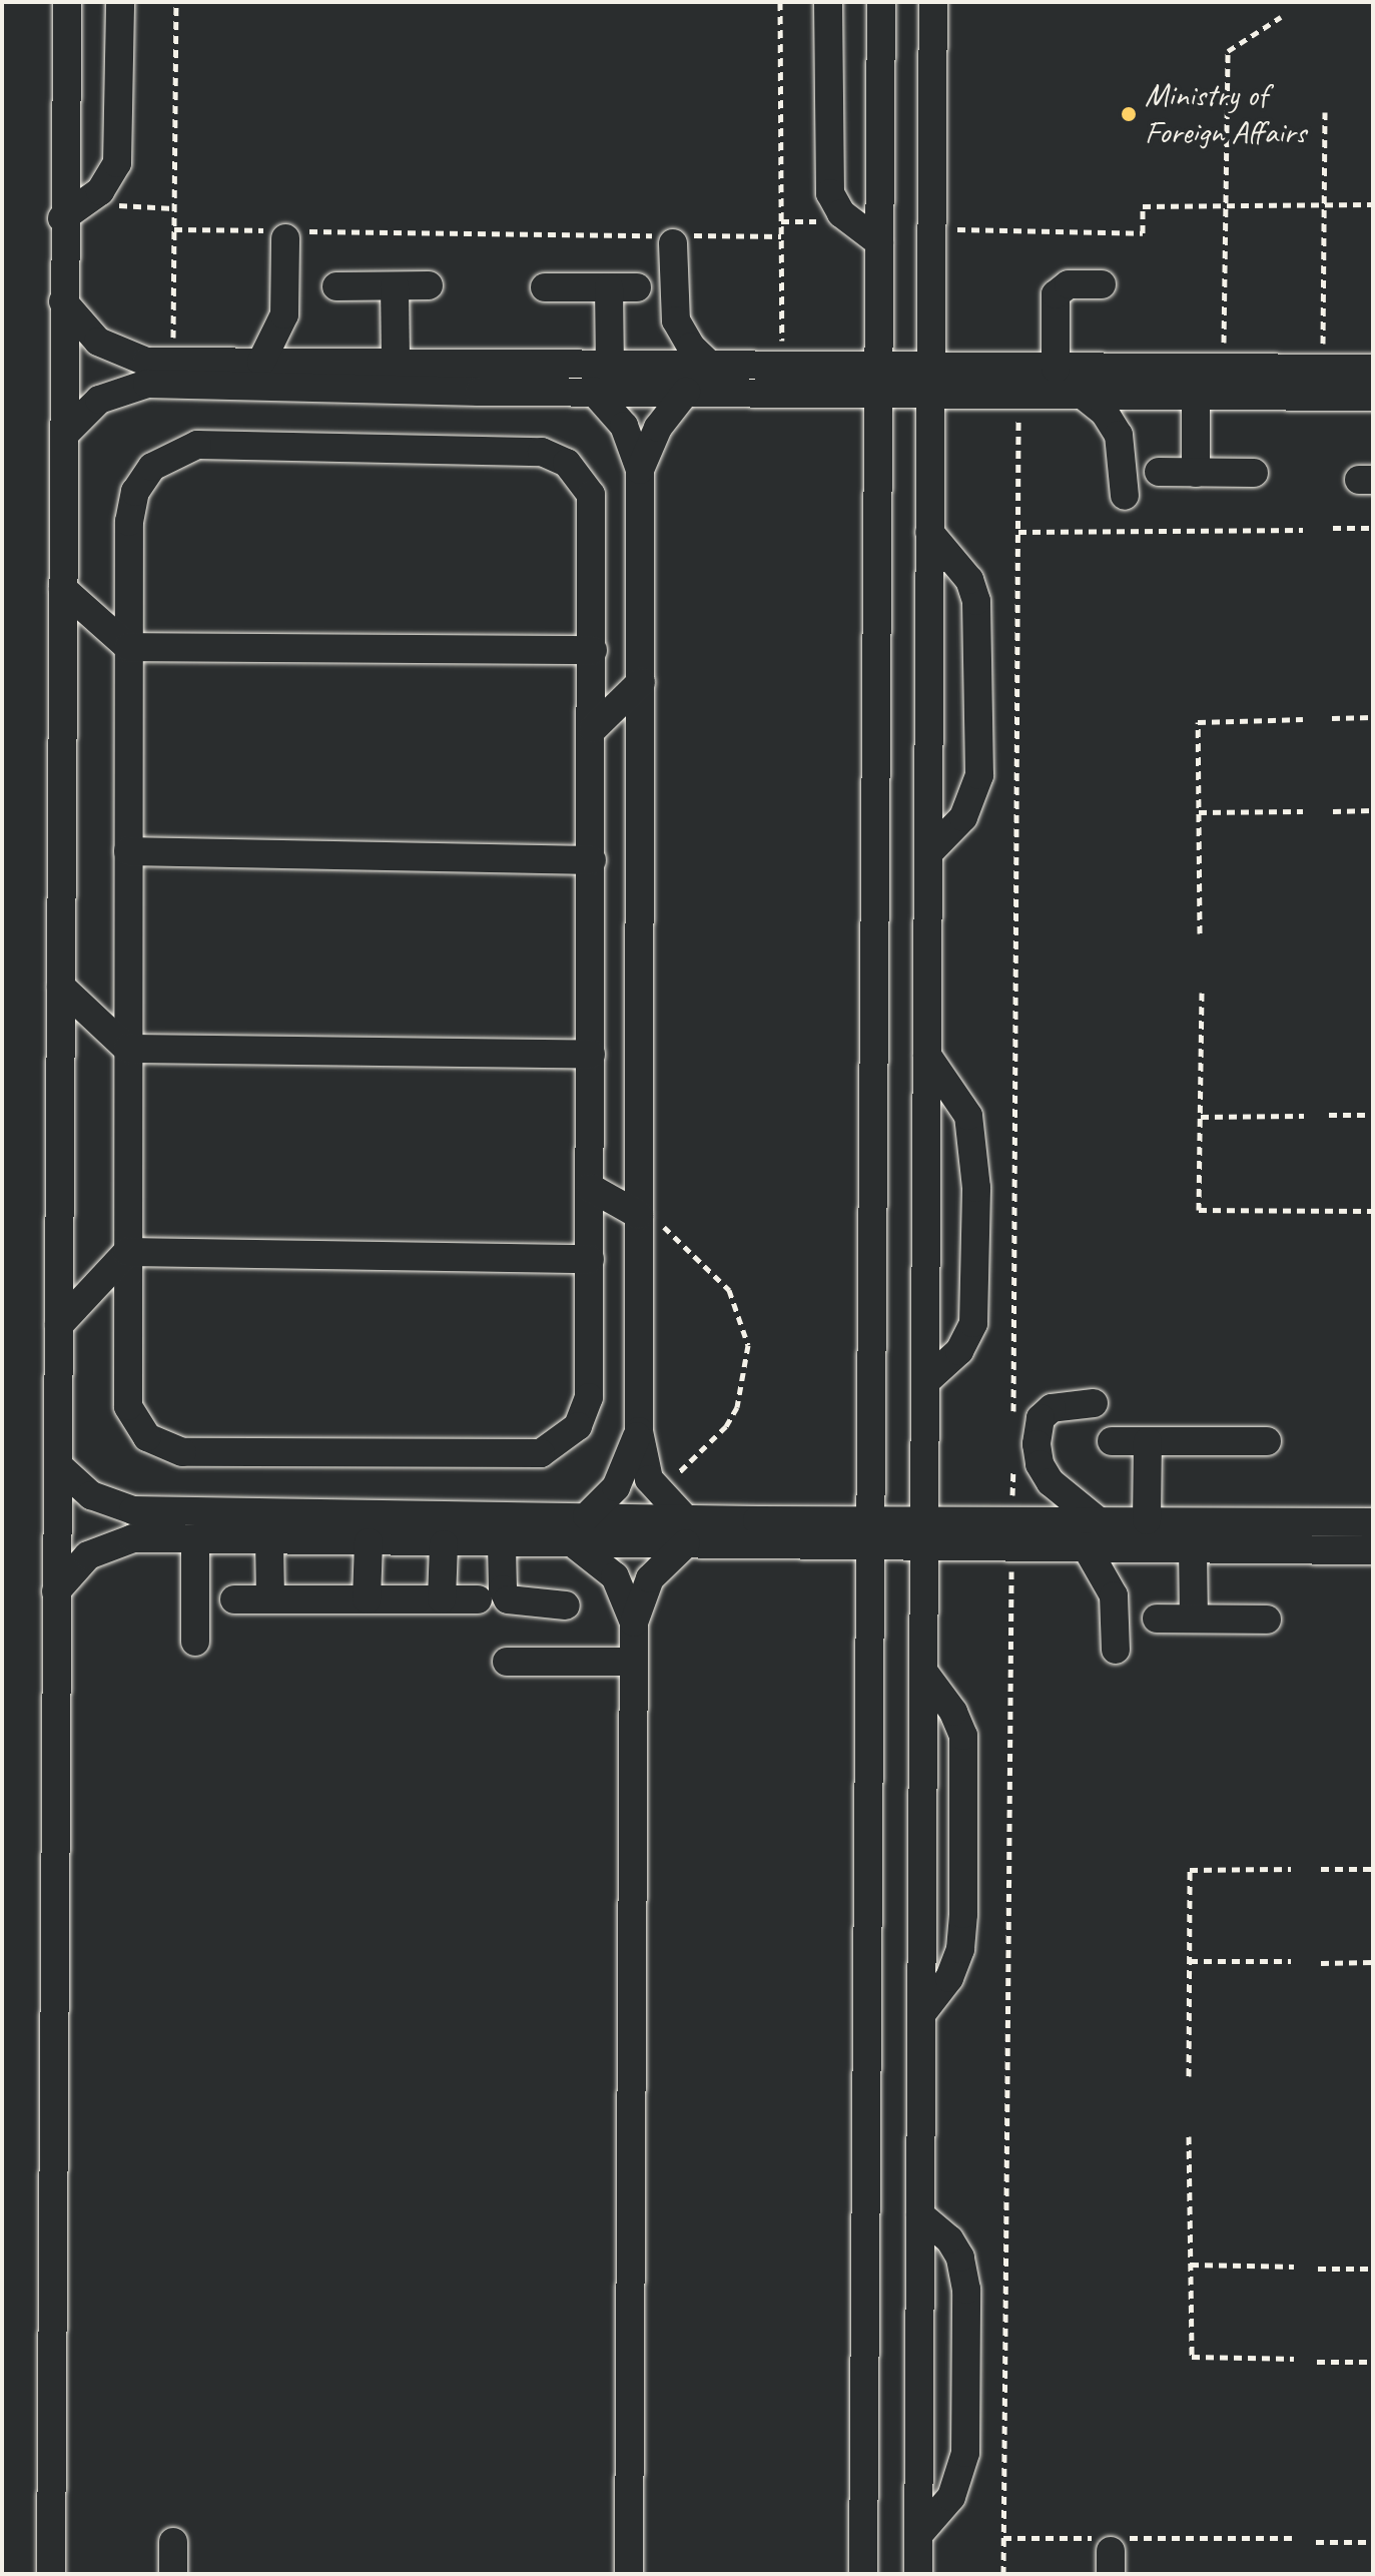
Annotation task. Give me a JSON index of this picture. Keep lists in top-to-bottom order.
{
  "places": ["Ministry of Foreign Affairs"]
}
